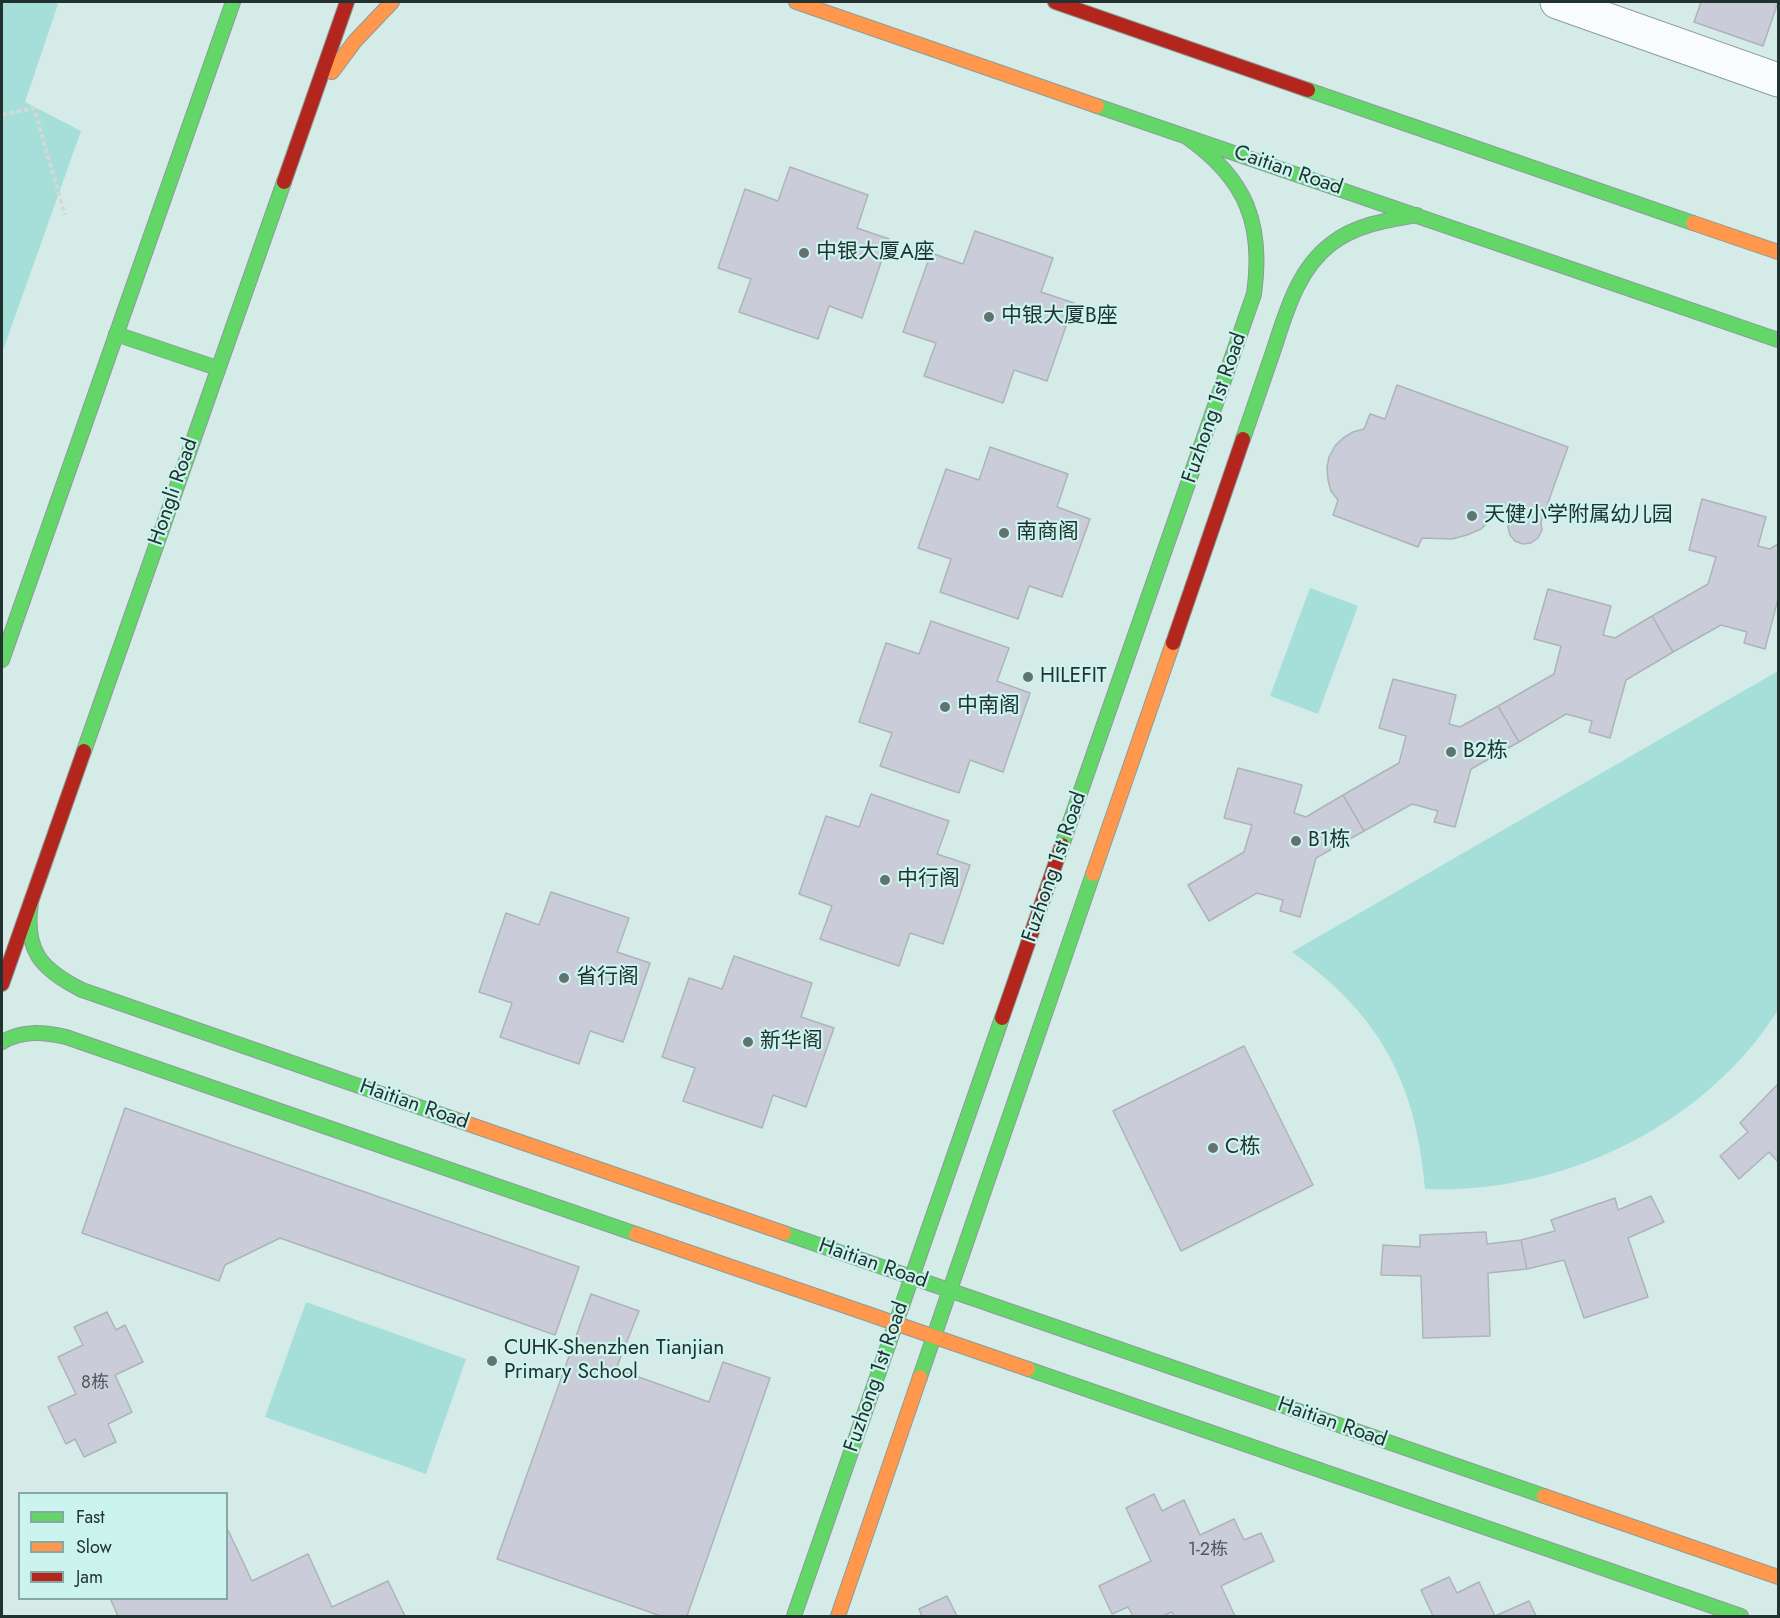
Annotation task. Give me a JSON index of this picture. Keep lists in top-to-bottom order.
{
  "streets": {
    "street": [
      "Caitian Road",
      "Fuzhong 1st Road",
      "Hongli Road",
      "Haitian Road"
    ]
  },
  "crossings": [
    ["Caitian Road", "Fuzhong 1st Road"],
    ["Fuzhong 1st Road", "Haitian Road"],
    ["Hongli Road", "Haitian Road"]
  ],
  "places": [
    "中银大厦A座",
    "中银大厦B座",
    "天健小学附属幼儿园",
    "南商阁",
    "HILEFIT",
    "中南阁",
    "B2栋",
    "B1栋",
    "中行阁",
    "省行阁",
    "新华阁",
    "C栋",
    "CUHK-Shenzhen Tianjian Primary School"
  ],
  "house_numbers": ["8栋", "1-2栋"],
  "legend": ["Fast", "Slow", "Jam"]
}
